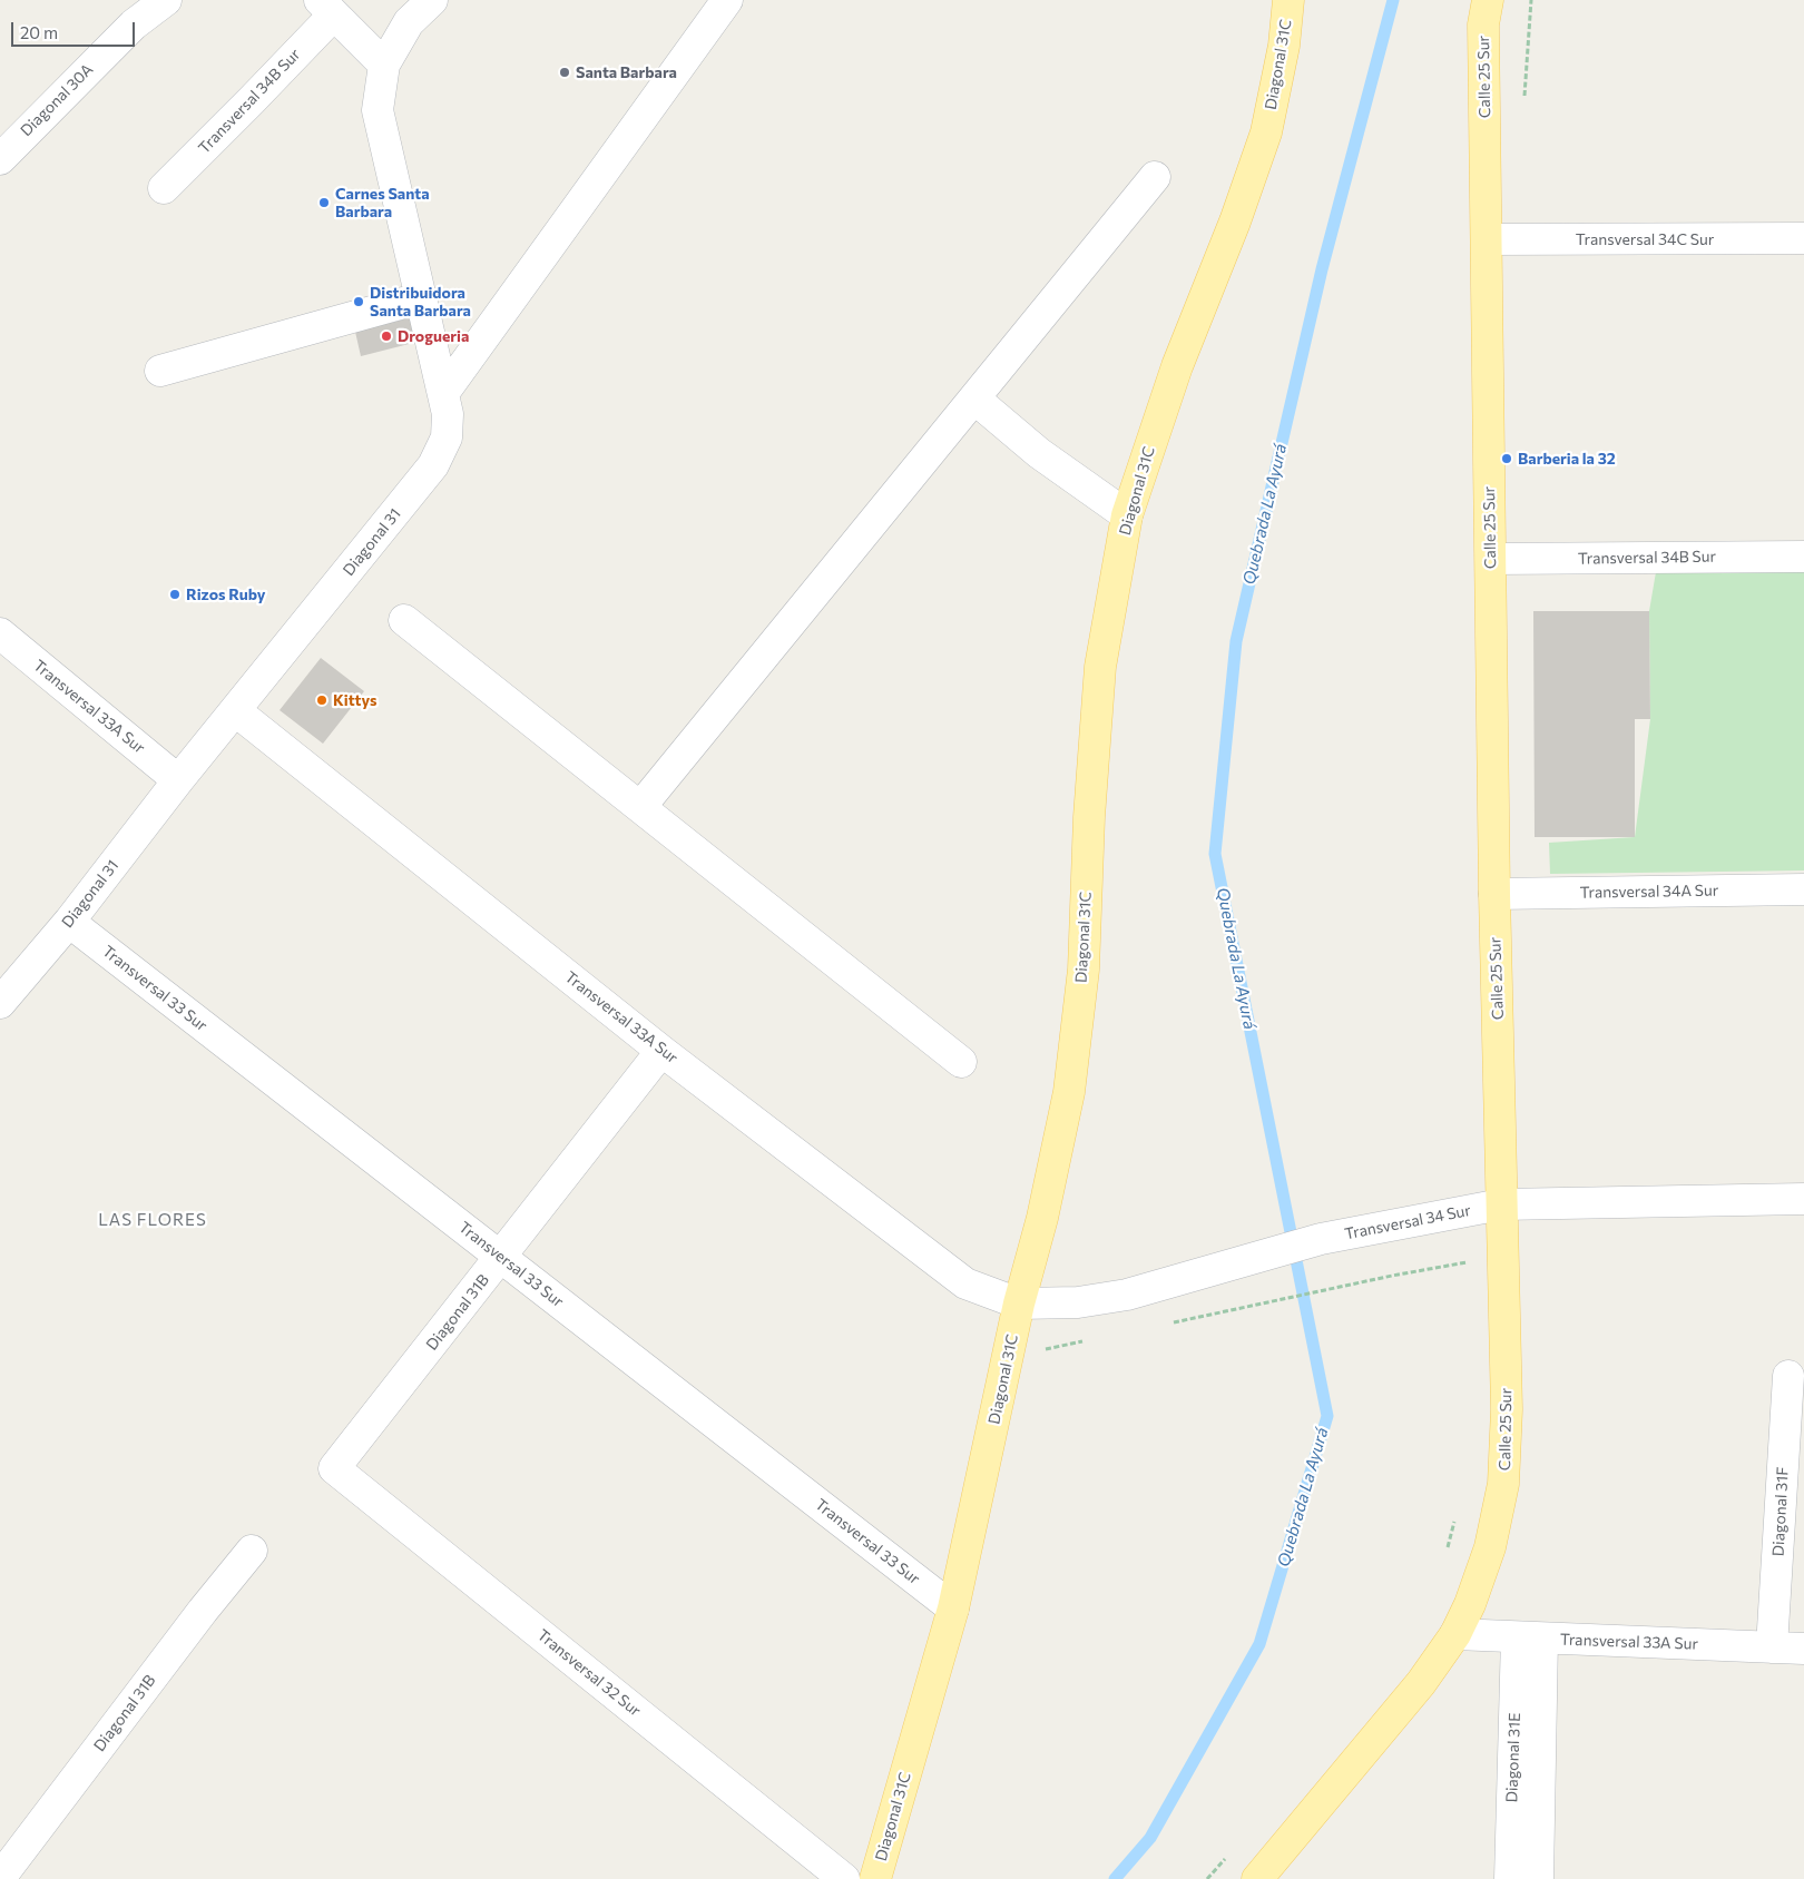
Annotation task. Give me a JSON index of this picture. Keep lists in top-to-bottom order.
{
  "streets": {
    "main road": ["Diagonal 31C", "Calle 25 Sur"],
    "street": [
      "Diagonal 30A",
      "Transversal 34B Sur",
      "Transversal 34C Sur",
      "Diagonal 31",
      "Transversal 33A Sur",
      "Transversal 34A Sur",
      "Transversal 33 Sur",
      "Transversal 34 Sur",
      "Diagonal 31B",
      "Diagonal 31F",
      "Transversal 32 Sur",
      "Diagonal 31E"
    ]
  },
  "crossings": [
    ["Diagonal 31C", "Transversal 33A Sur"],
    ["Diagonal 31C", "Transversal 33 Sur"],
    ["Diagonal 31C", "Transversal 34 Sur"],
    ["Calle 25 Sur", "Transversal 34B Sur"],
    ["Calle 25 Sur", "Transversal 34C Sur"],
    ["Calle 25 Sur", "Transversal 33A Sur"],
    ["Calle 25 Sur", "Transversal 34A Sur"],
    ["Calle 25 Sur", "Transversal 34 Sur"],
    ["Transversal 34B Sur", "Diagonal 31"],
    ["Diagonal 31", "Transversal 33A Sur"],
    ["Diagonal 31", "Transversal 33 Sur"],
    ["Transversal 33A Sur", "Transversal 34 Sur"],
    ["Transversal 33A Sur", "Diagonal 31B"],
    ["Transversal 33A Sur", "Diagonal 31F"],
    ["Transversal 33A Sur", "Diagonal 31E"],
    ["Transversal 33 Sur", "Diagonal 31B"],
    ["Diagonal 31B", "Transversal 32 Sur"]
  ],
  "districts": ["LAS FLORES"],
  "water": ["Quebrada La Ayurá"],
  "places": [
    "Santa Barbara",
    "Carnes Santa Barbara",
    "Distribuidora Santa Barbara",
    "Drogueria",
    "Barberia la 32",
    "Rizos Ruby",
    "Kittys"
  ],
  "scale_bar": "20 m"
}
